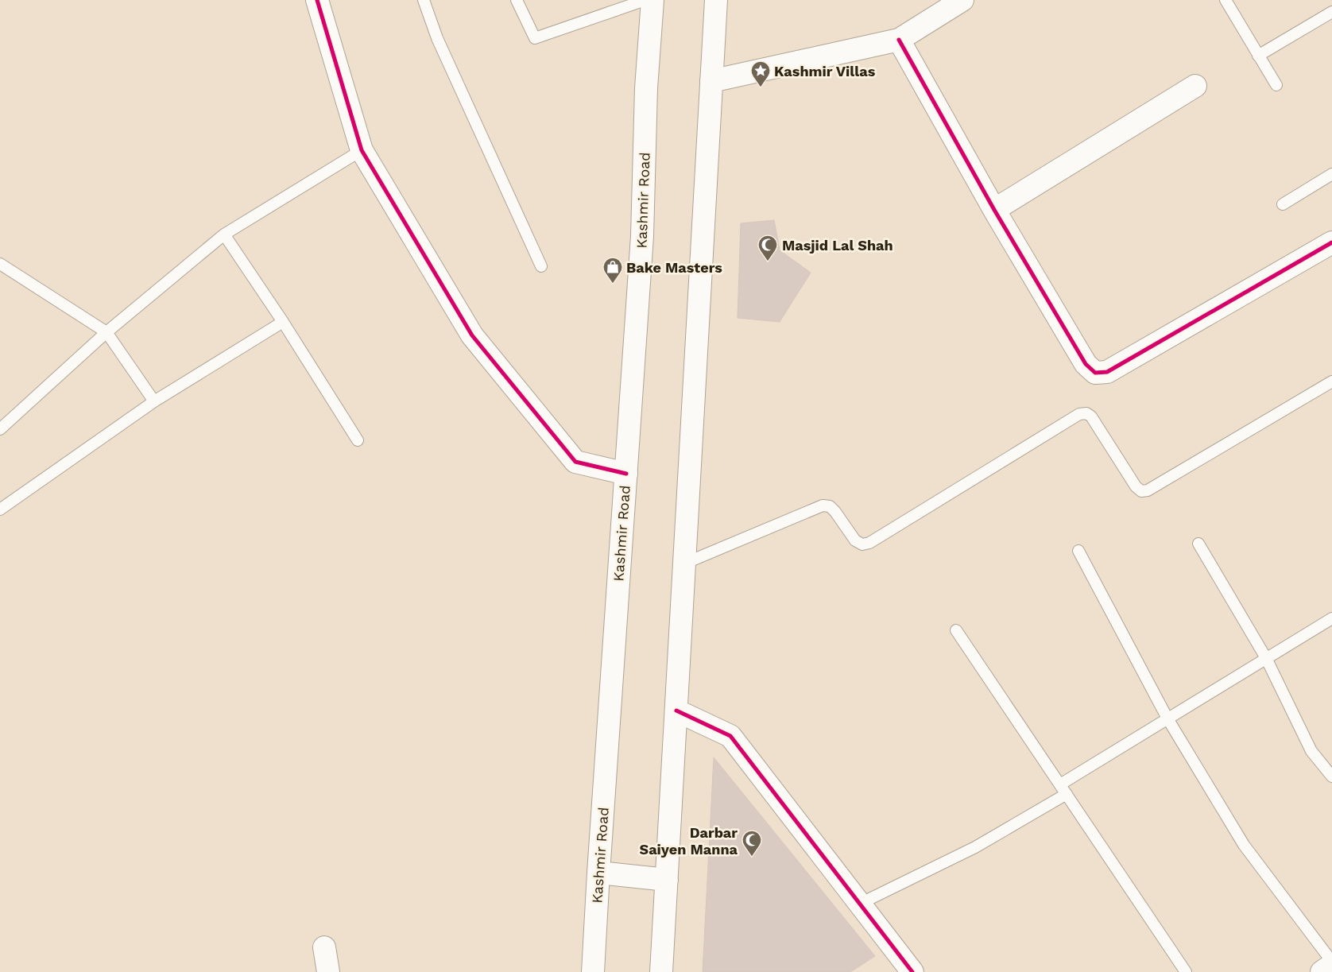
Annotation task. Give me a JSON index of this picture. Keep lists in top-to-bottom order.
{
  "streets": {
    "street": ["Kashmir Road"]
  },
  "places": {
    "place": ["Kashmir Villas"],
    "mosque": ["Masjid Lal Shah", "Darbar Saiyen Manna"],
    "shop": ["Bake Masters"]
  }
}
